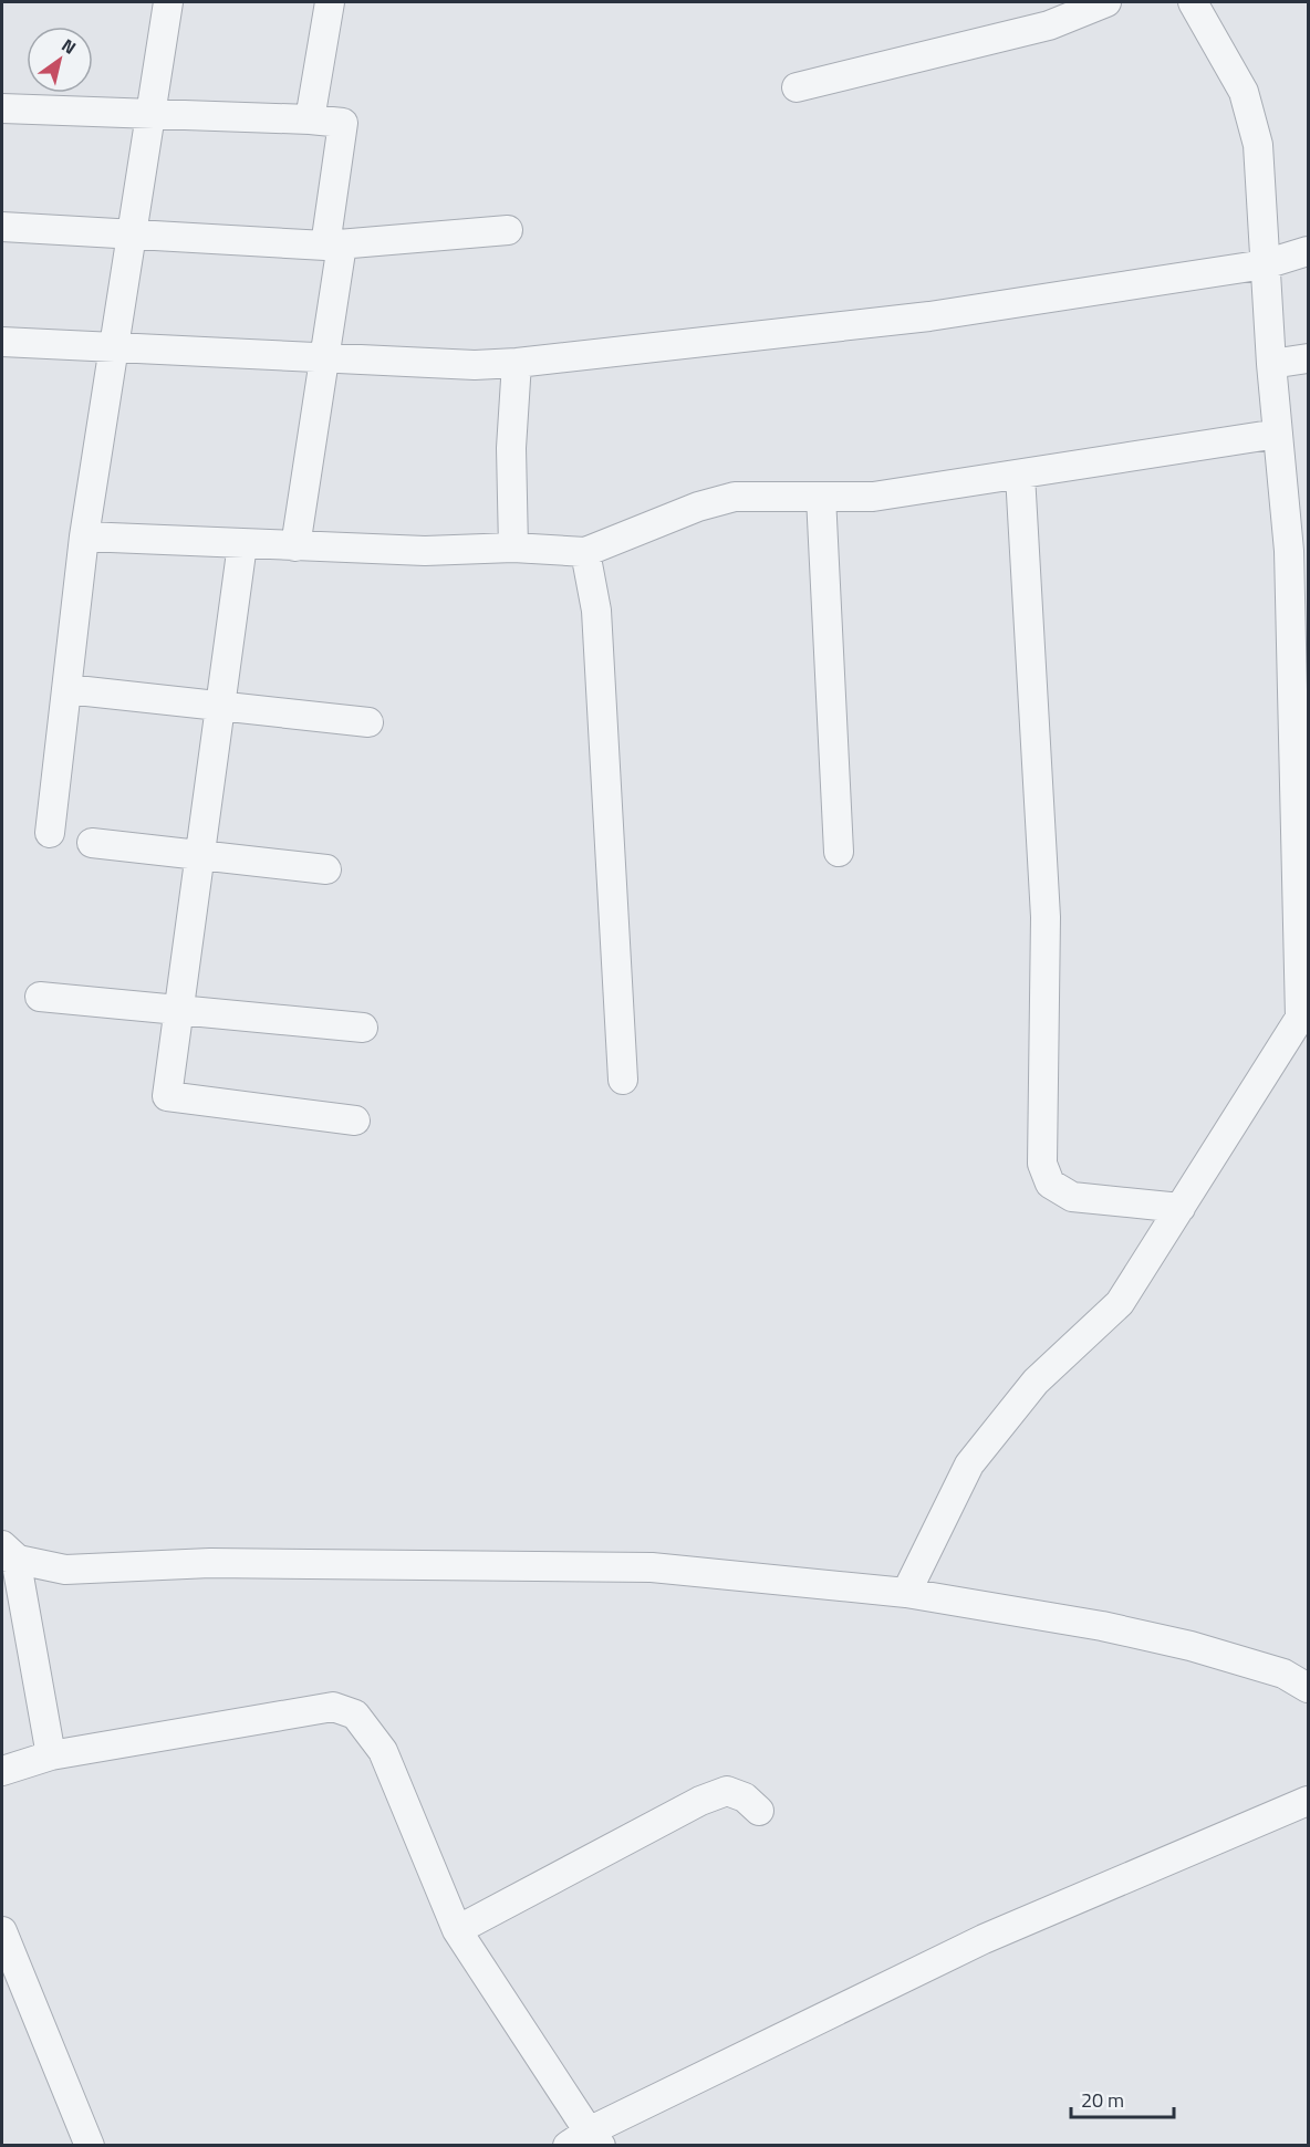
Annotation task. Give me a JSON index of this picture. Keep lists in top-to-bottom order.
{
  "scale_bar": "20 m",
  "north": "top right"
}
